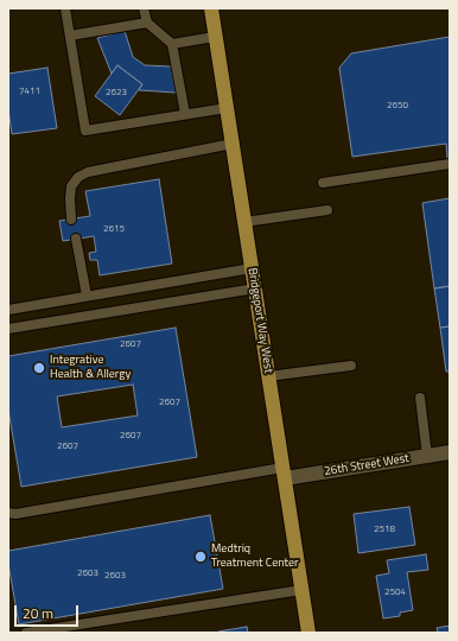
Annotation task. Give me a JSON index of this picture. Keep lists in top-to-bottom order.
{
  "streets": {
    "main road": ["Bridgeport Way West"],
    "street": ["26th Street West"]
  },
  "crossings": [
    ["Bridgeport Way West", "26th Street West"]
  ],
  "places": ["Integrative Health & Allergy", "Medtriq Treatment Center"],
  "house_numbers": [
    "7411",
    "2623",
    "2650",
    "2615",
    "2607",
    "2607",
    "2607",
    "2607",
    "2518",
    "2603",
    "2603",
    "2504"
  ],
  "scale_bar": "20 m"
}
